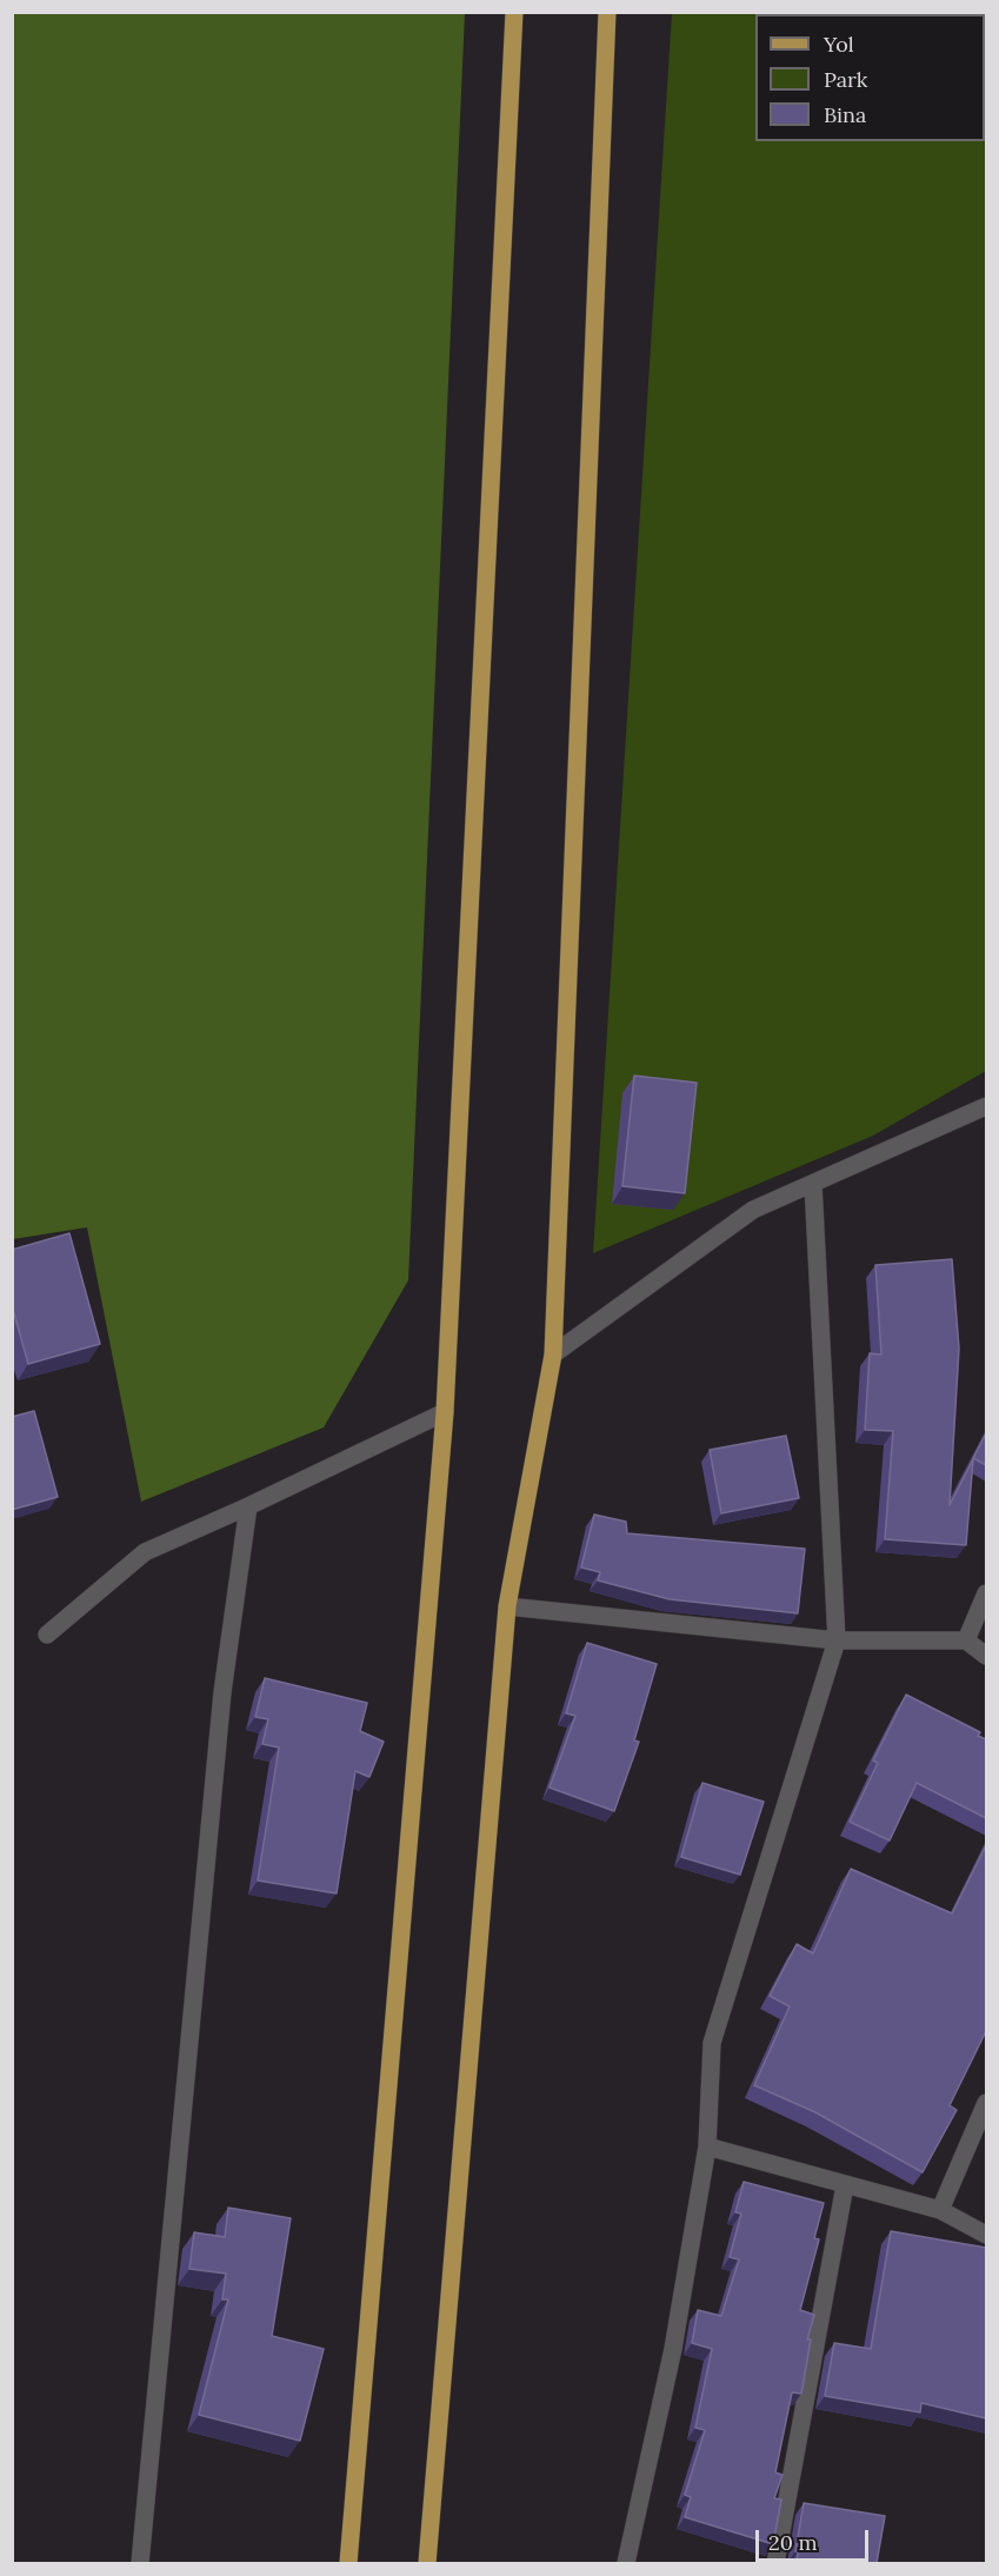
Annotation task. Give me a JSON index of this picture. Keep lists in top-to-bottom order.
{
  "legend": ["Yol", "Park", "Bina"],
  "scale_bar": "20 m"
}
